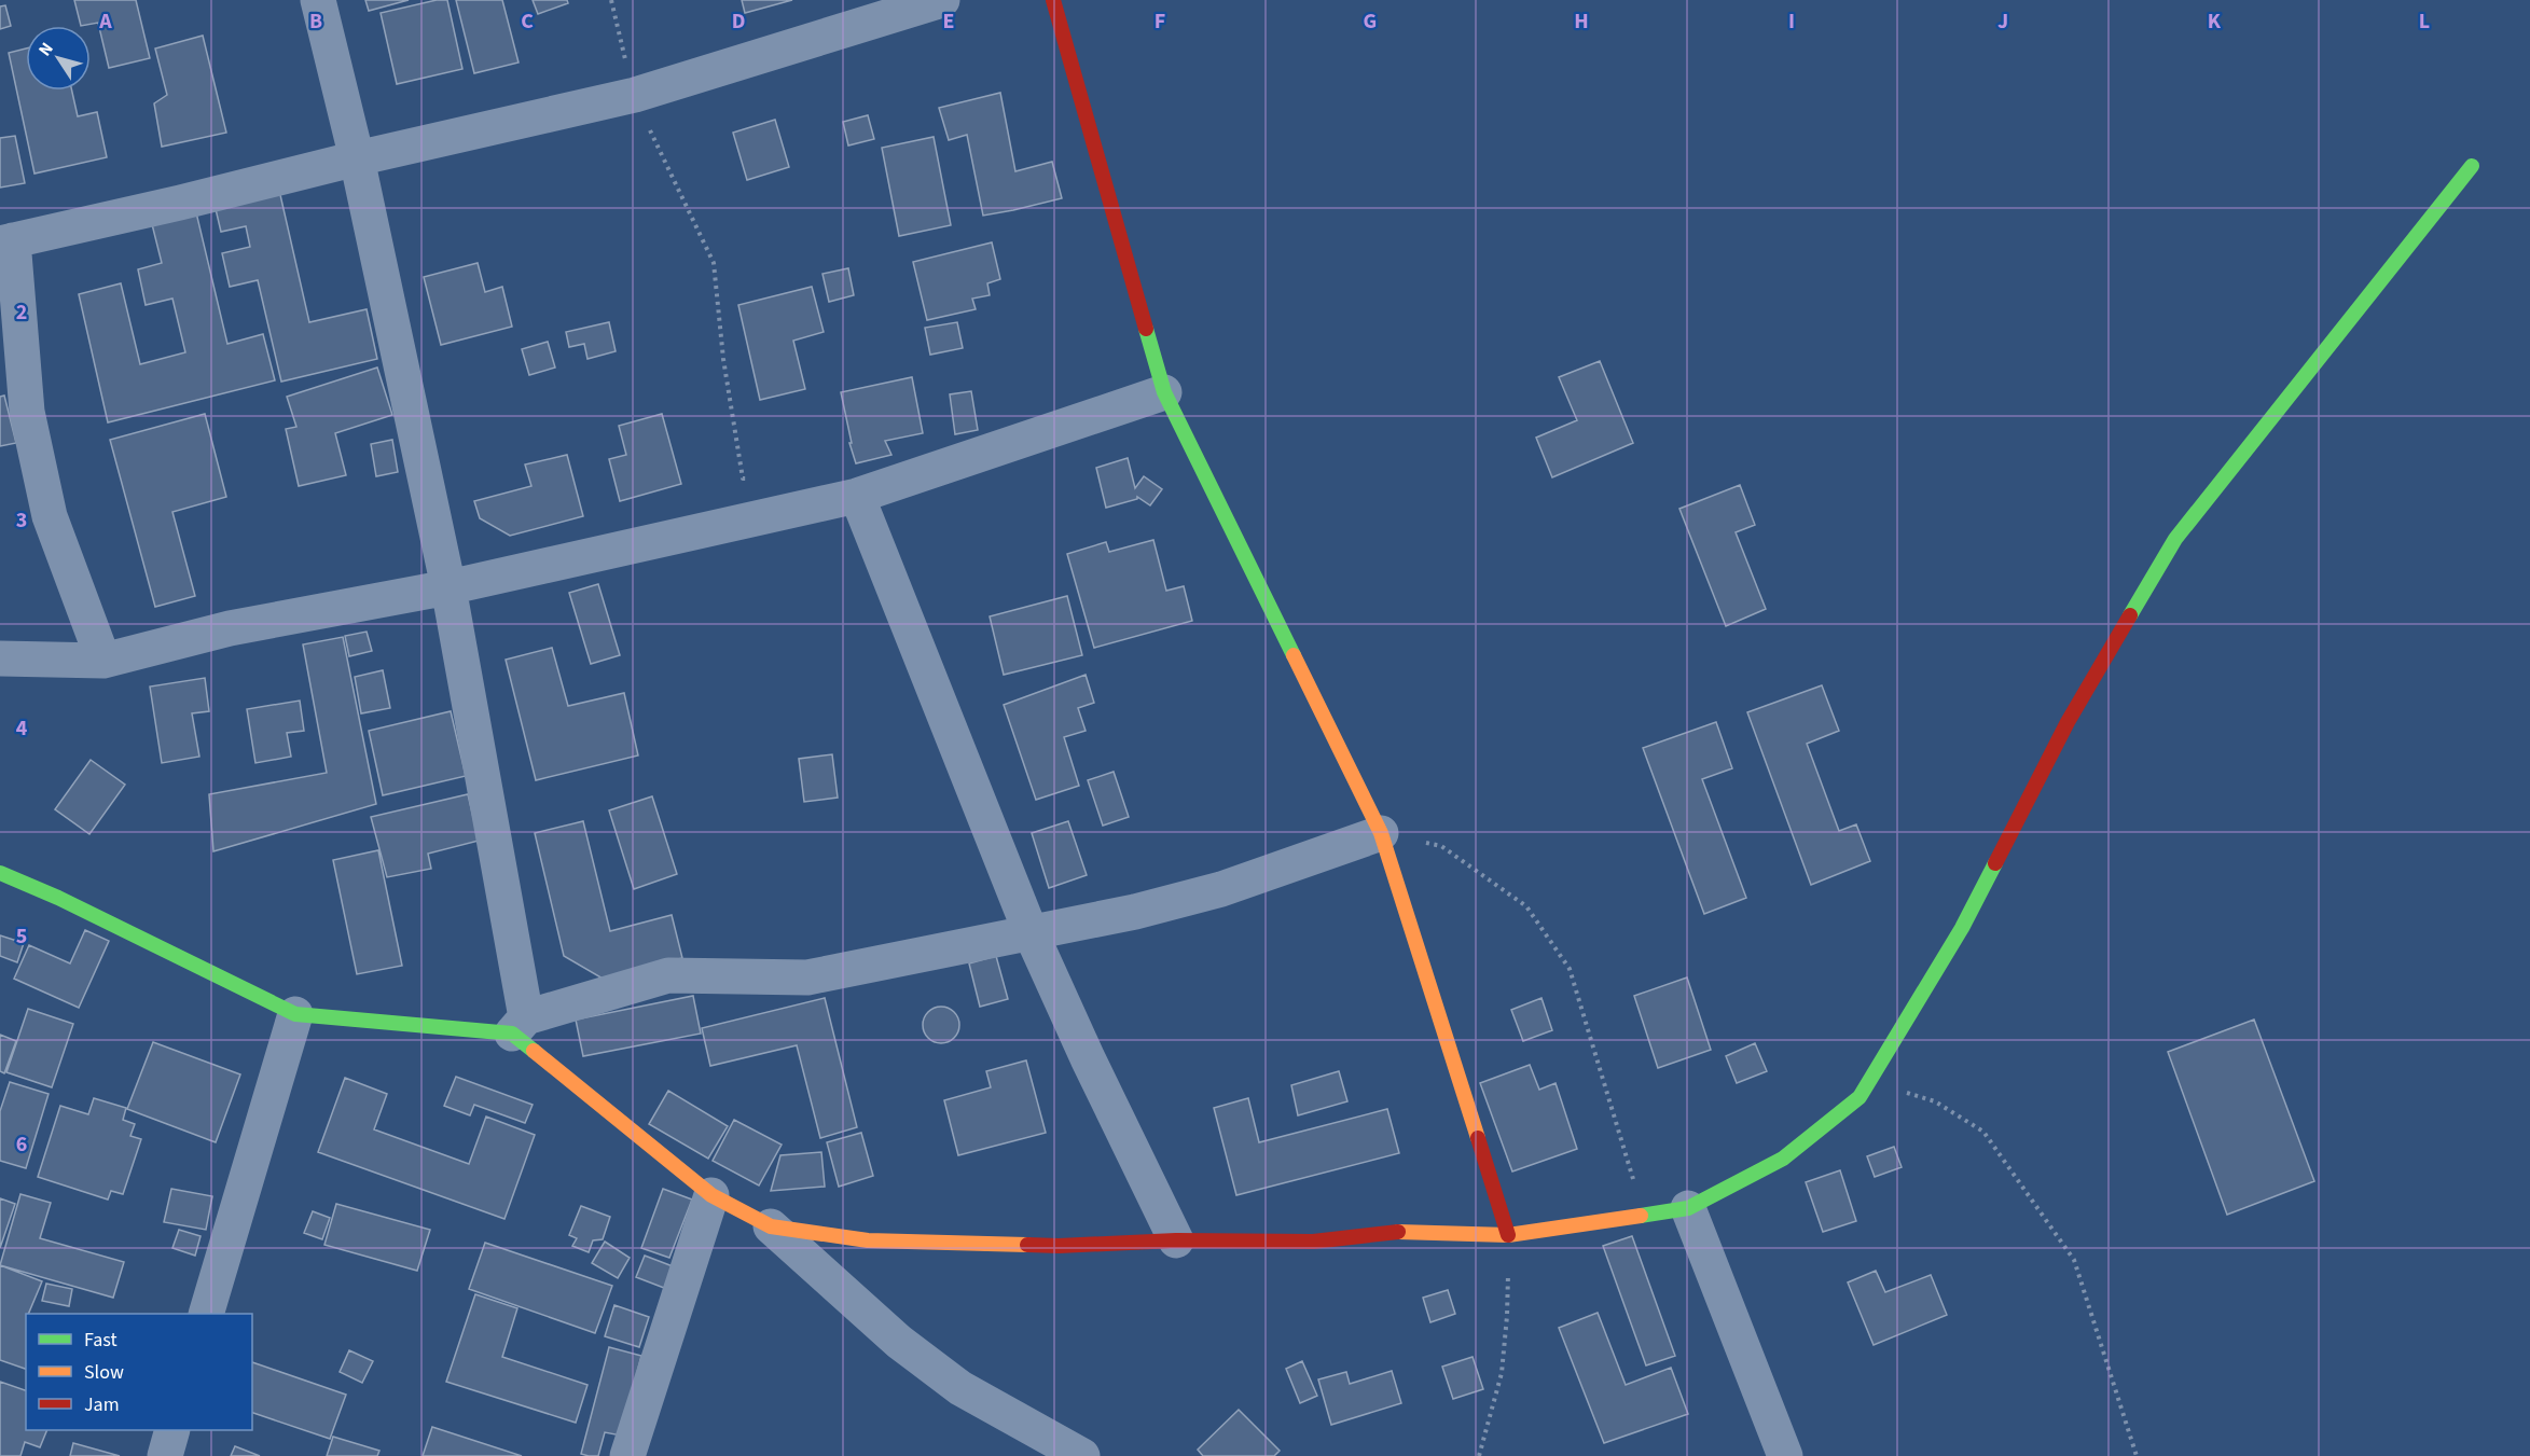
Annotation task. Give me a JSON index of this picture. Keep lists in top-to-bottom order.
{
  "legend": ["Fast", "Slow", "Jam"],
  "north": "top left",
  "grid": {
    "columns": [
      "A",
      "B",
      "C",
      "D",
      "E",
      "F",
      "G",
      "H",
      "I",
      "J",
      "K",
      "L"
    ],
    "rows": [
      "2",
      "3",
      "4",
      "5",
      "6"
    ]
  }
}
